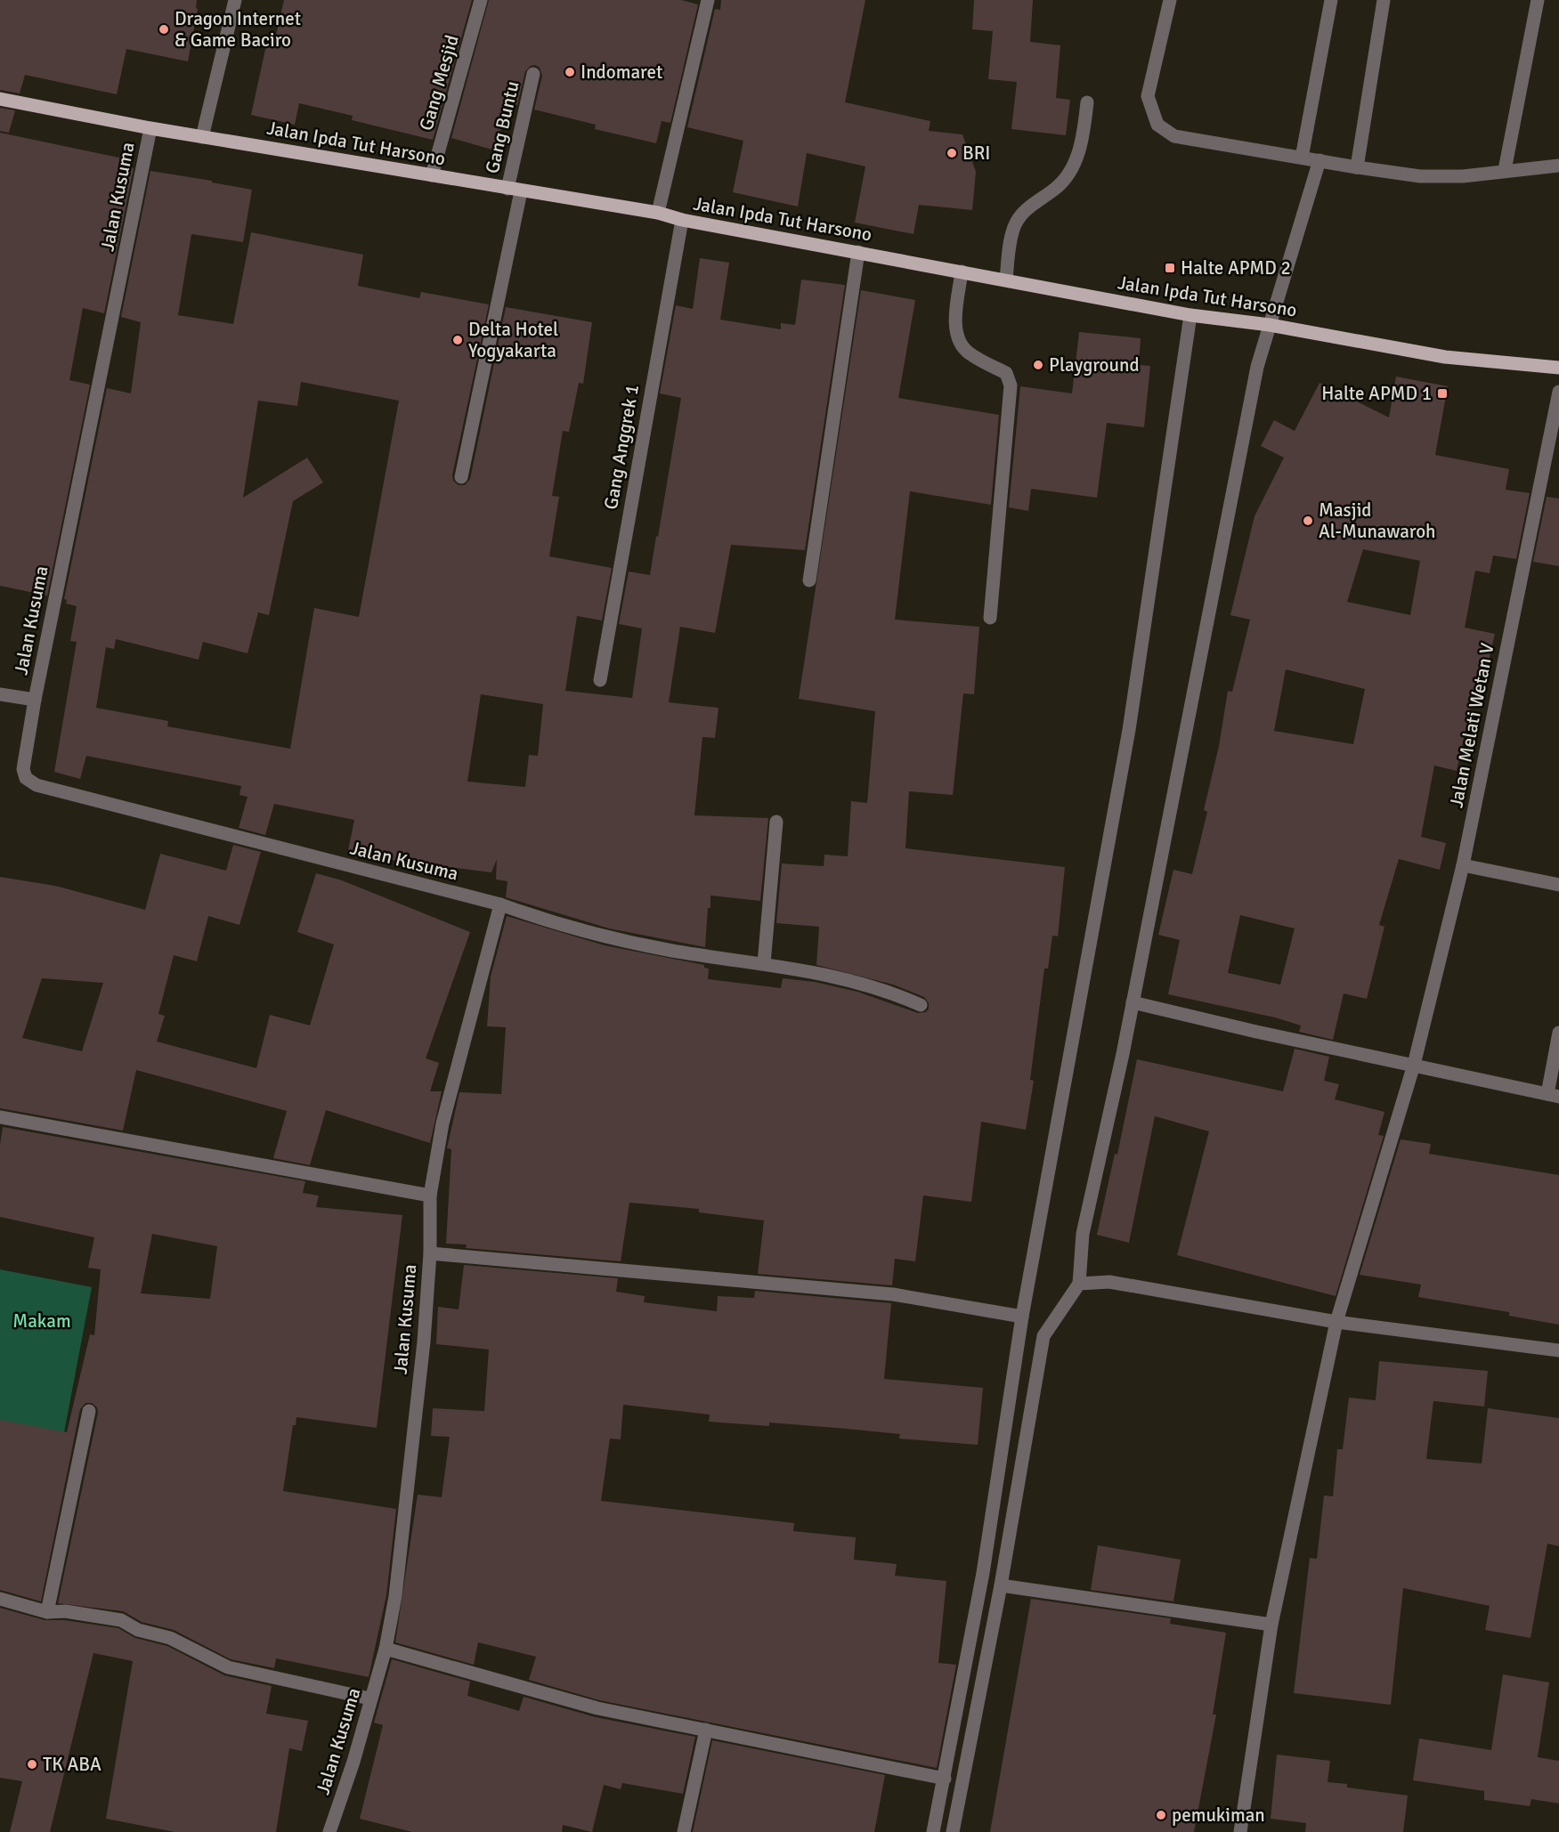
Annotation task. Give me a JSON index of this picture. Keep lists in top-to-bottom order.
{
  "streets": {
    "main road": ["Jalan Ipda Tut Harsono"],
    "street": [
      "Gang Mesjid",
      "Gang Buntu",
      "Jalan Kusuma",
      "Gang Anggrek 1",
      "Jalan Melati Wetan V"
    ]
  },
  "crossings": [
    ["Gang Mesjid", "Jalan Ipda Tut Harsono"],
    ["Gang Buntu", "Jalan Ipda Tut Harsono"],
    ["Jalan Ipda Tut Harsono", "Jalan Kusuma"],
    ["Jalan Ipda Tut Harsono", "Gang Anggrek 1"]
  ],
  "parks": ["Makam"],
  "places": {
    "other": [
      "Dragon Internet & Game Baciro",
      "Indomaret",
      "BRI",
      "Delta Hotel Yogyakarta",
      "Playground",
      "Masjid Al-Munawaroh",
      "TK ABA",
      "pemukiman"
    ],
    "transit": ["Halte APMD 2", "Halte APMD 1"]
  }
}
